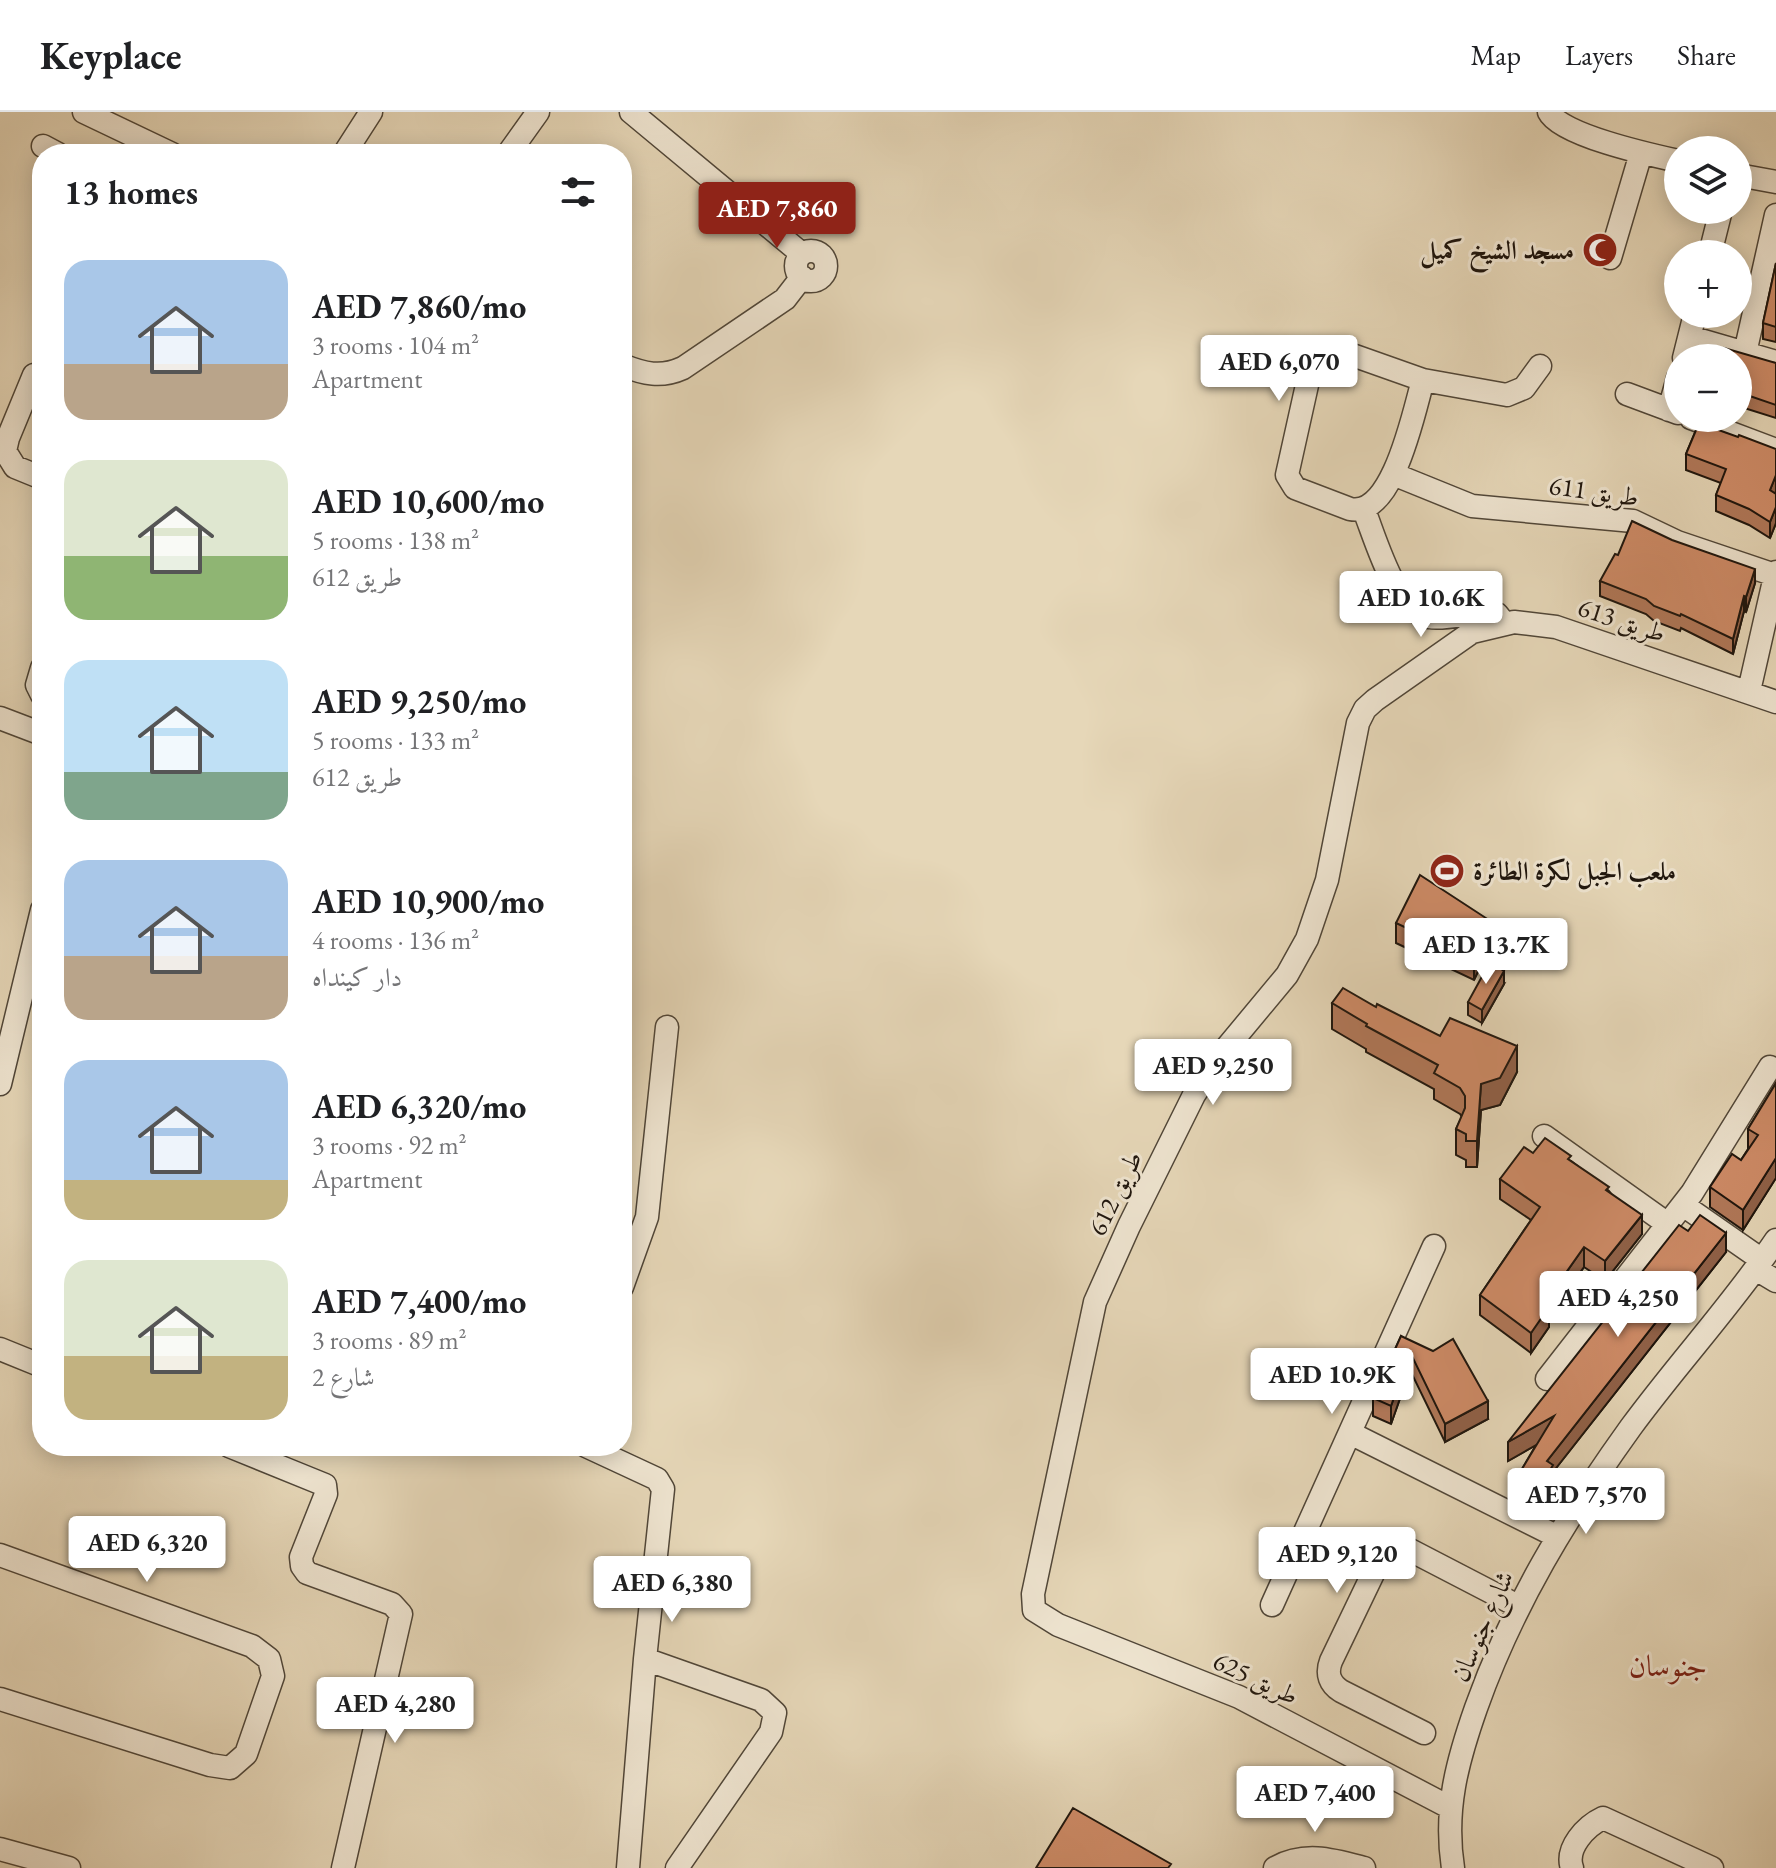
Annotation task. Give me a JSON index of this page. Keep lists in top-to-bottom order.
{
  "streets": {
    "street": [
      "طريق 611",
      "طريق 613",
      "طريق 612",
      "شارع جنوسان",
      "طريق 625"
    ]
  },
  "crossings": [
    ["طريق 611", "طريق 613"],
    ["طريق 613", "طريق 612"],
    ["طريق 612", "طريق 625"],
    ["شارع جنوسان", "طريق 625"]
  ],
  "districts": ["جنوسان"],
  "places": {
    "mosque": ["مسجد الشيخ كميل"],
    "sports": ["ملعب الجبل لكرة الطائرة"]
  },
  "page": {
    "header": "Keyplace",
    "nav": ["Map", "Layers", "Share"],
    "map_buttons": ["+", "−"],
    "heading": "13 homes",
    "price": [
      "AED 7,860",
      "AED 6,070",
      "AED 10.6K",
      "AED 13.7K",
      "AED 9,250",
      "AED 4,250",
      "AED 10.9K",
      "AED 7,570",
      "AED 6,320",
      "AED 9,120",
      "AED 6,380",
      "AED 4,280",
      "AED 7,400"
    ],
    "list": [
      {
        "name": "AED 7,860/mo",
        "note": "3 rooms · 104 m² · Apartment"
      },
      {
        "name": "AED 10,600/mo",
        "note": "5 rooms · 138 m² · طريق 612"
      },
      {
        "name": "AED 9,250/mo",
        "note": "5 rooms · 133 m² · طريق 612"
      },
      {
        "name": "AED 10,900/mo",
        "note": "4 rooms · 136 m² · دار كينداه"
      },
      {
        "name": "AED 6,320/mo",
        "note": "3 rooms · 92 m² · Apartment"
      },
      {
        "name": "AED 7,400/mo",
        "note": "3 rooms · 89 m² · شارع 2"
      }
    ]
  }
}
